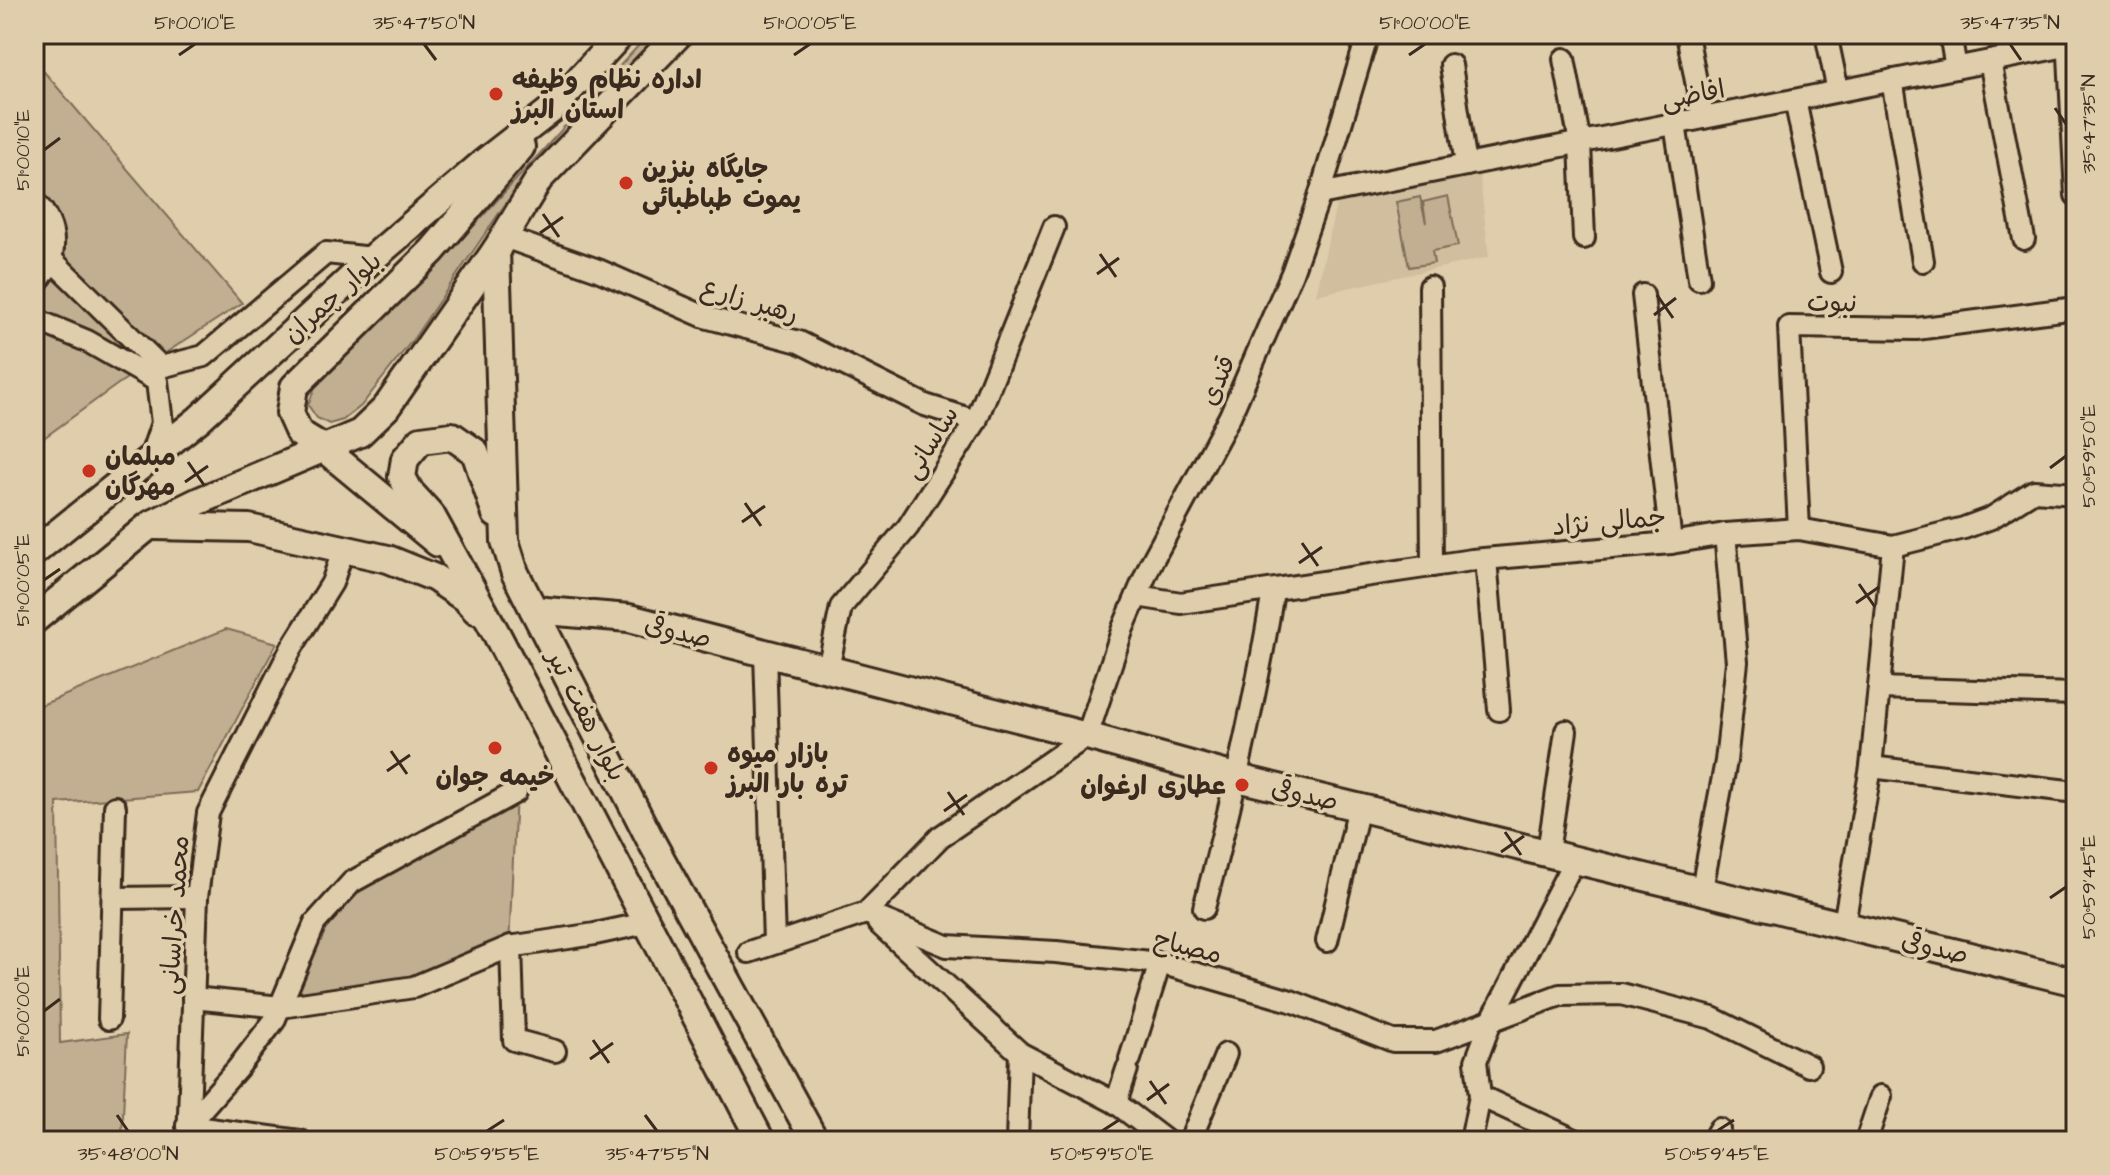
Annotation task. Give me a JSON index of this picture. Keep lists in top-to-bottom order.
{
  "streets": {
    "main road": ["بلوار چمران", "صدوقی", "بلوار هفت تیر"],
    "street": [
      "افاضی",
      "رهبر زارع",
      "نبوت",
      "قندی",
      "ساسانی",
      "جمالی نژاد",
      "محمد خراسانی",
      "مصباح"
    ]
  },
  "crossings": [
    ["افاضی", "قندی"],
    ["رهبر زارع", "ساسانی"],
    ["رهبر زارع", "بلوار هفت تیر"],
    ["نبوت", "جمالی نژاد"],
    ["قندی", "جمالی نژاد"],
    ["قندی", "صدوقی"],
    ["ساسانی", "صدوقی"],
    ["صدوقی", "بلوار هفت تیر"],
    ["بلوار هفت تیر", "محمد خراسانی"]
  ],
  "places": [
    "اداره نظام وظیفه استان البرز",
    "جایگاه بنزین یموت طباطبائی",
    "مبلمان مهرگان",
    "خیمه جوان",
    "بازار میوه تره بار البرز",
    "عطاری ارغوان"
  ],
  "coordinates": [
    "51°00'10\"E",
    "35°47'50\"N",
    "51°00'05\"E",
    "51°00'00\"E",
    "35°47'35\"N",
    "50°59'50\"E",
    "50°59'45\"E",
    "35°48'00\"N",
    "50°59'55\"E",
    "35°47'55\"N"
  ]
}
